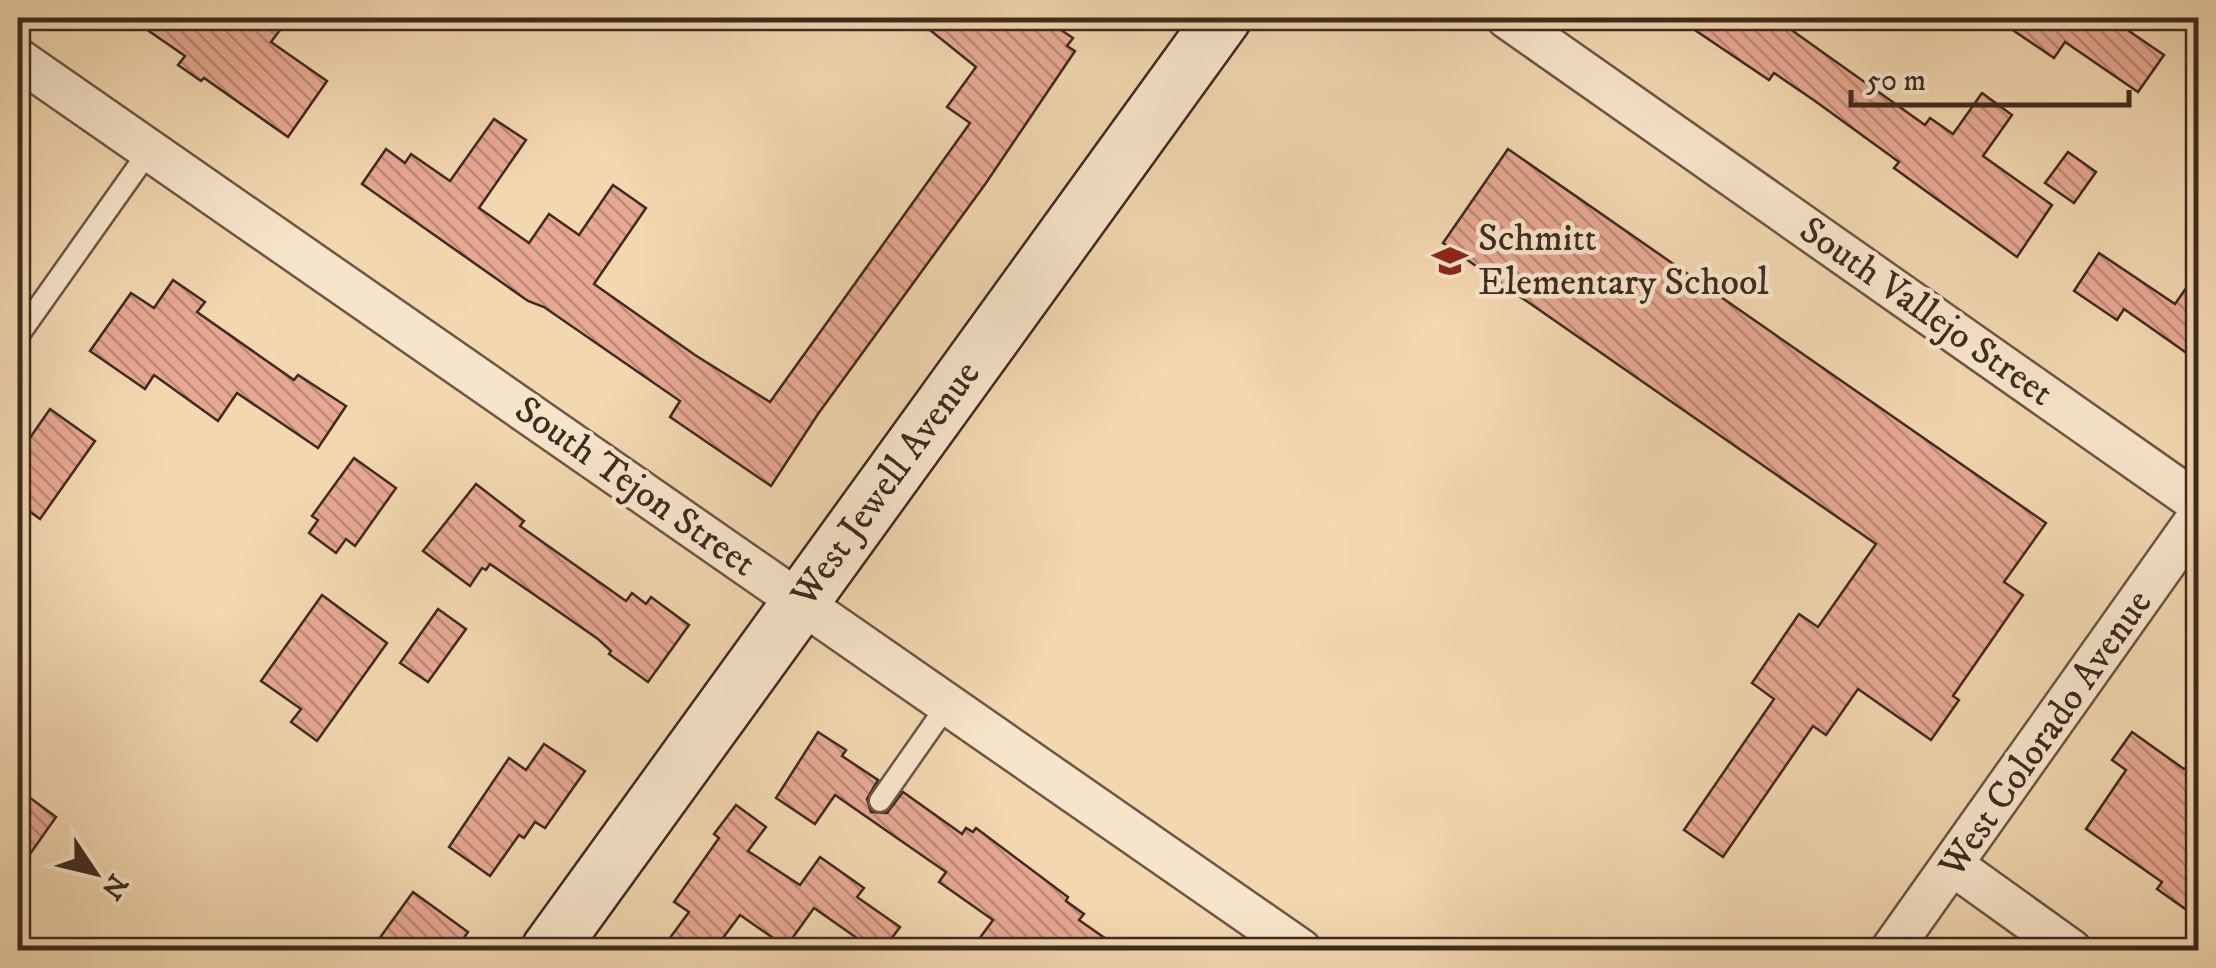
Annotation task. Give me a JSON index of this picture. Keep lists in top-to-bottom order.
{
  "streets": {
    "street": [
      "South Vallejo Street",
      "West Jewell Avenue",
      "South Tejon Street",
      "West Colorado Avenue"
    ]
  },
  "crossings": [
    ["West Jewell Avenue", "South Tejon Street"]
  ],
  "places": {
    "school or university": ["Schmitt Elementary School"]
  },
  "scale_bar": "50 m",
  "north": "bottom right"
}
